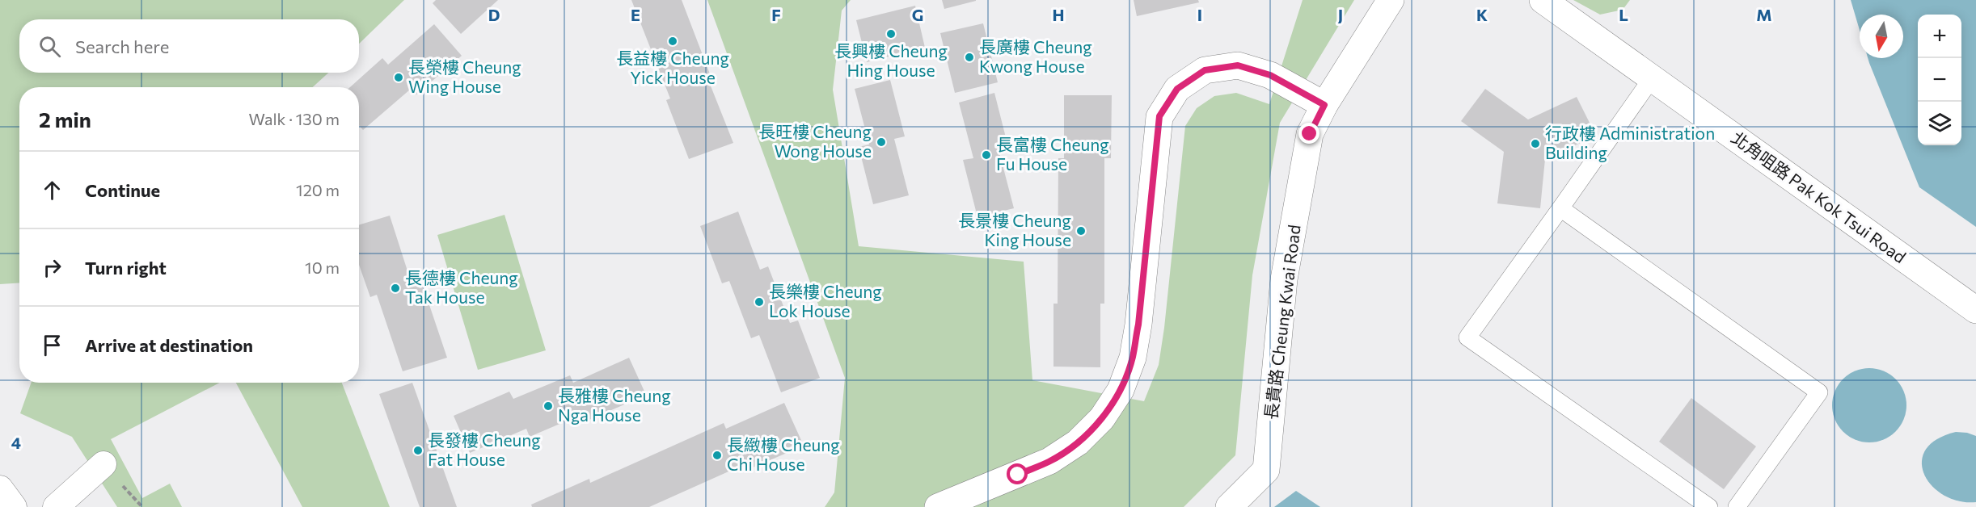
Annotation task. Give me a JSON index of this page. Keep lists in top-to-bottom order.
{
  "streets": {
    "street": ["北角咀路 Pak Kok Tsui Road", "長貴路 Cheung Kwai Road"]
  },
  "places": [
    "長興樓 Cheung Hing House",
    "長益樓 Cheung Yick House",
    "長廣樓 Cheung Kwong House",
    "長榮樓 Cheung Wing House",
    "長旺樓 Cheung Wong House",
    "行政樓 Administration Building",
    "長富樓 Cheung Fu House",
    "長景樓 Cheung King House",
    "長德樓 Cheung Tak House",
    "長樂樓 Cheung Lok House",
    "長雅樓 Cheung Nga House",
    "長發樓 Cheung Fat House",
    "長緻樓 Cheung Chi House"
  ],
  "north": "bottom",
  "page": {
    "map_buttons": ["+", "−"],
    "search": "Search here",
    "heading": ["2 min", "Walk · 130 m"],
    "list": [
      ["Continue", "120 m"],
      ["Turn right", "10 m"],
      "Arrive at destination"
    ]
  },
  "grid": {
    "columns": [
      "D",
      "E",
      "F",
      "G",
      "H",
      "I",
      "J",
      "K",
      "L",
      "M"
    ],
    "rows": ["4"]
  }
}
